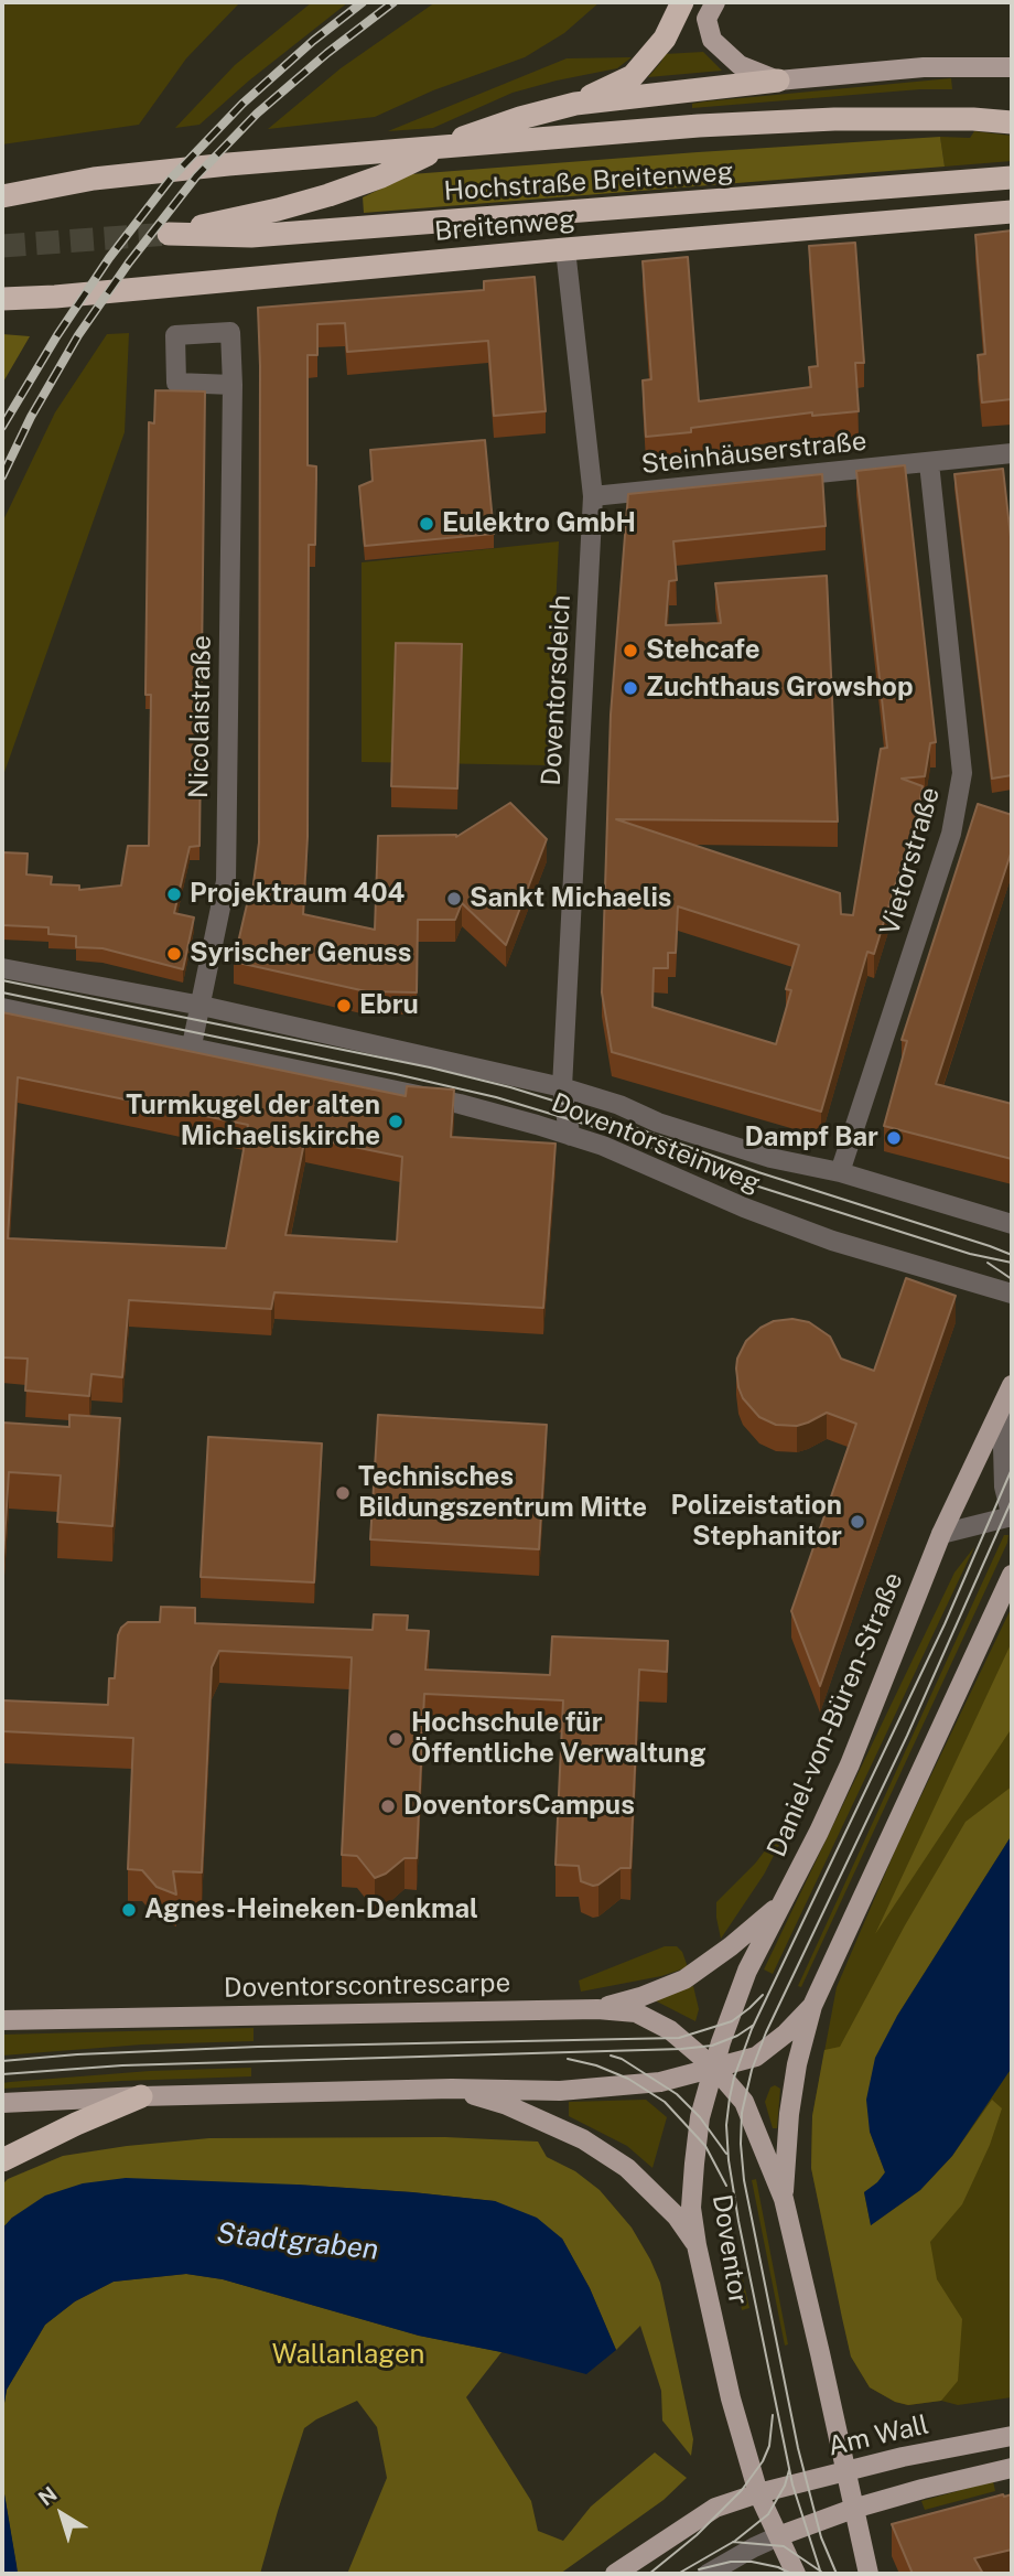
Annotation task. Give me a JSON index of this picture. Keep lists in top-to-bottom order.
{
  "streets": {
    "highway": ["Hochstraße Breitenweg", "Breitenweg"],
    "main road": [
      "Daniel-von-Büren-Straße",
      "Doventorscontrescarpe",
      "Doventor",
      "Am Wall"
    ],
    "street": [
      "Steinhäuserstraße",
      "Doventorsdeich",
      "Nicolaistraße",
      "Vietorstraße",
      "Doventorsteinweg"
    ]
  },
  "crossings": [
    ["Breitenweg", "Doventorsdeich"],
    ["Steinhäuserstraße", "Doventorsdeich"],
    ["Steinhäuserstraße", "Vietorstraße"],
    ["Doventorsdeich", "Doventorsteinweg"],
    ["Nicolaistraße", "Doventorsteinweg"],
    ["Vietorstraße", "Doventorsteinweg"],
    ["Daniel-von-Büren-Straße", "Doventorscontrescarpe"],
    ["Daniel-von-Büren-Straße", "Doventor"],
    ["Doventorscontrescarpe", "Doventor"],
    ["Doventor", "Am Wall"]
  ],
  "water": ["Stadtgraben"],
  "parks": ["Wallanlagen"],
  "places": [
    "Eulektro GmbH",
    "Stehcafe",
    "Zuchthaus Growshop",
    "Projektraum 404",
    "Sankt Michaelis",
    "Syrischer Genuss",
    "Ebru",
    "Turmkugel der alten Michaeliskirche",
    "Dampf Bar",
    "Technisches Bildungszentrum Mitte",
    "Polizeistation Stephanitor",
    "Hochschule für Öffentliche Verwaltung",
    "DoventorsCampus",
    "Agnes-Heineken-Denkmal"
  ],
  "north": "top left"
}
